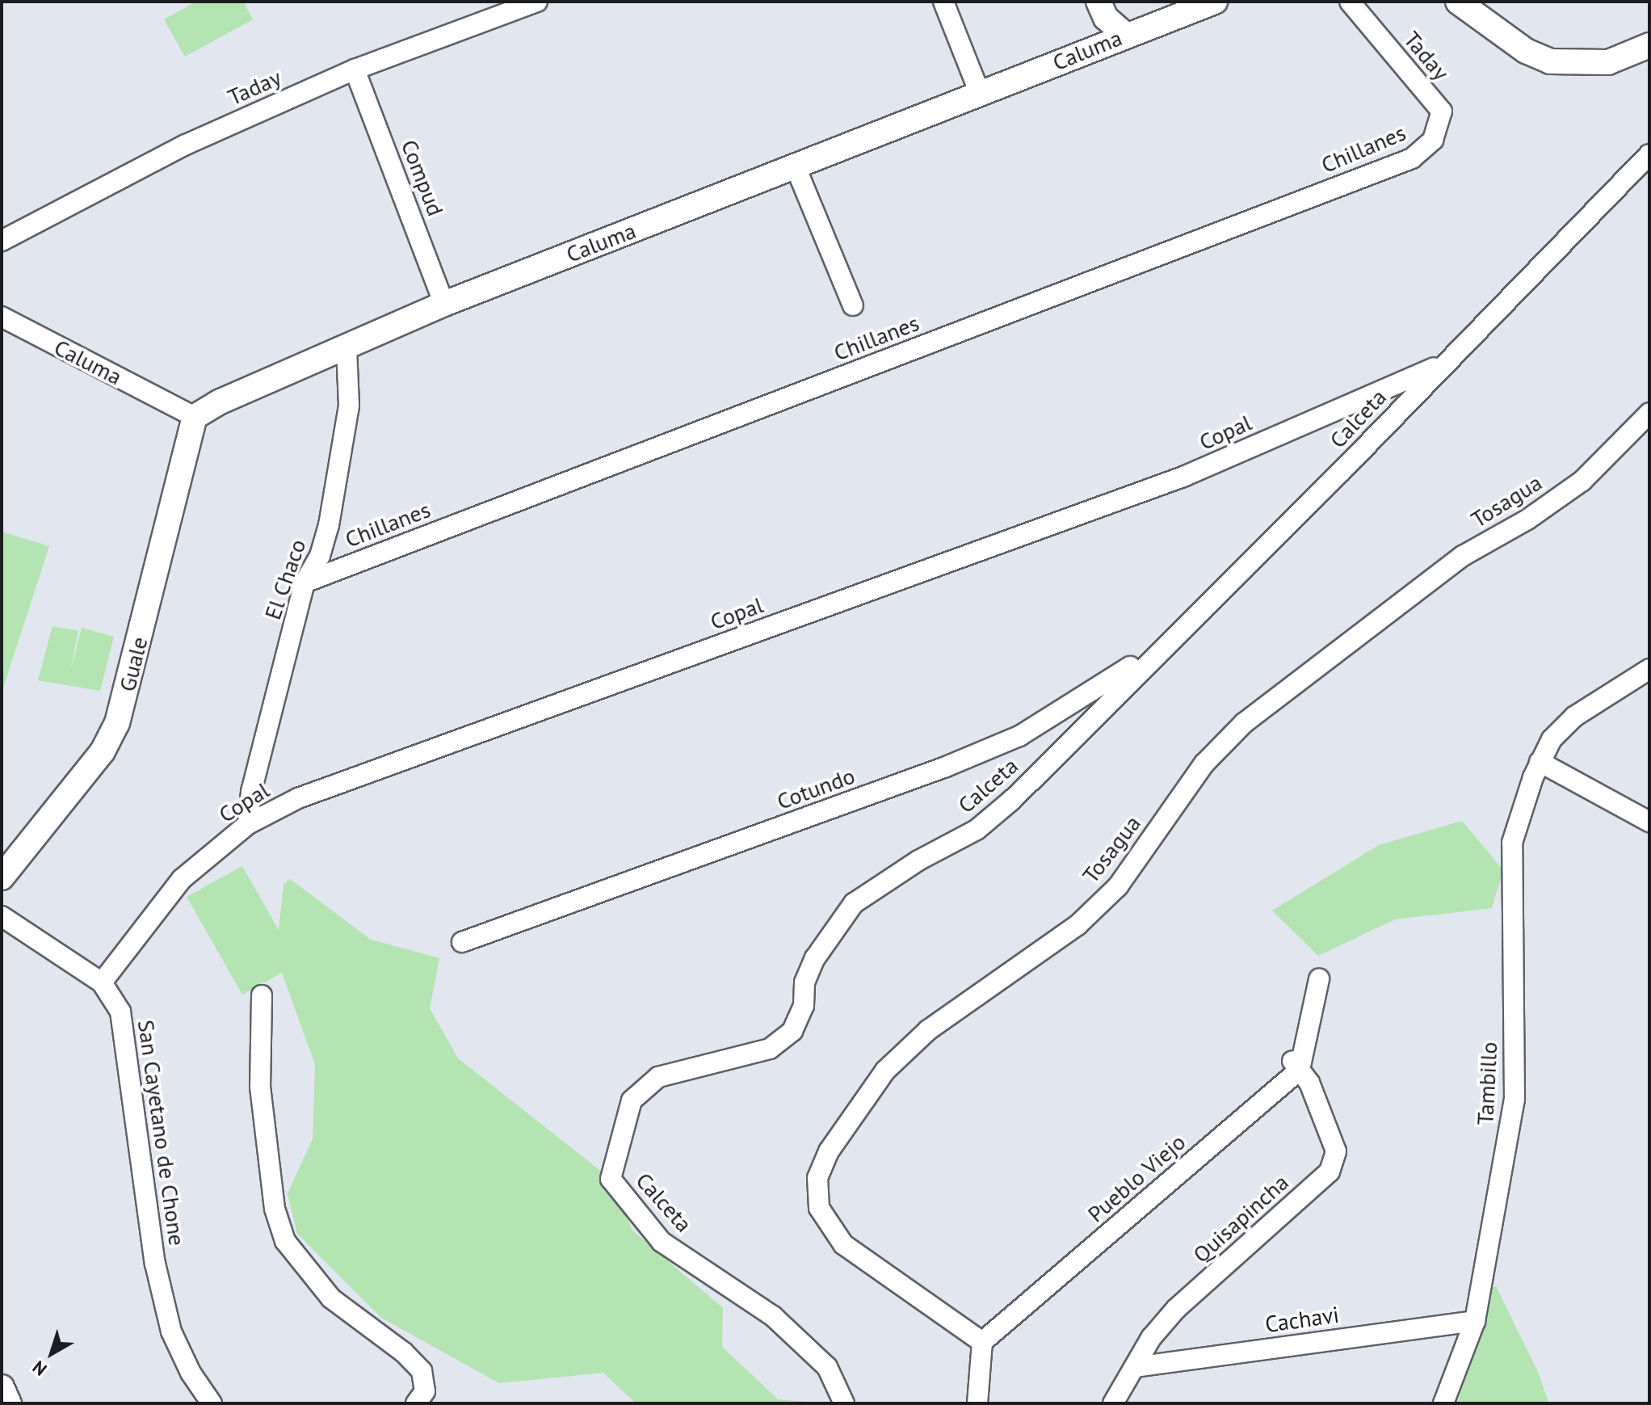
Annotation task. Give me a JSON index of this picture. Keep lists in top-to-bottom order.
{
  "streets": {
    "street": [
      "Caluma",
      "Taday",
      "Chillanes",
      "Compud",
      "Calceta",
      "Copal",
      "Tosagua",
      "El Chaco",
      "Guale",
      "Cotundo",
      "Tambillo",
      "San Cayetano de Chone",
      "Pueblo Viejo",
      "Quisapincha",
      "Cachavi"
    ]
  },
  "crossings": [
    ["Caluma", "Compud"],
    ["Caluma", "El Chaco"],
    ["Caluma", "Guale"],
    ["Taday", "Chillanes"],
    ["Taday", "Compud"],
    ["Chillanes", "El Chaco"],
    ["Calceta", "Copal"],
    ["Calceta", "Cotundo"],
    ["Copal", "El Chaco"],
    ["Copal", "San Cayetano de Chone"],
    ["Tosagua", "Pueblo Viejo"],
    ["Tambillo", "Cachavi"],
    ["Pueblo Viejo", "Quisapincha"],
    ["Quisapincha", "Cachavi"]
  ],
  "north": "bottom left"
}
